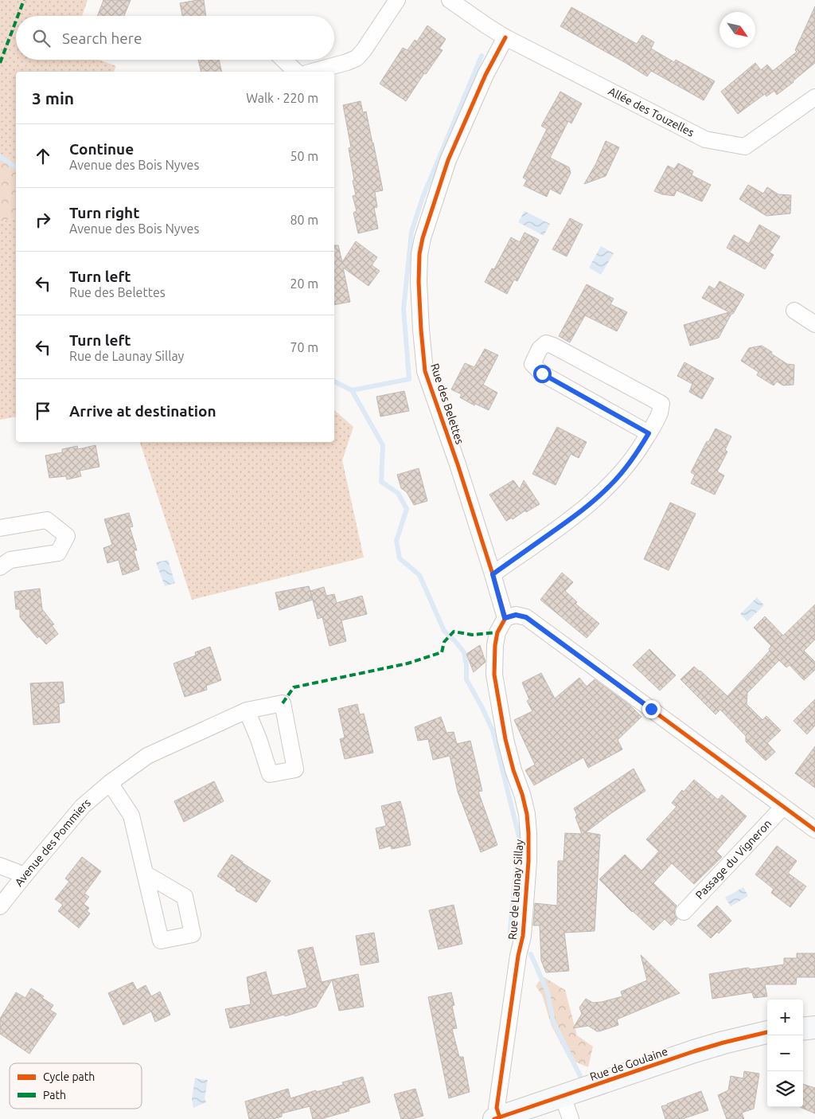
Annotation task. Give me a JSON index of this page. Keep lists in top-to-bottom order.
{
  "streets": {
    "street": [
      "Allée des Touzelles",
      "Rue des Belettes",
      "Avenue des Pommiers",
      "Passage du Vigneron",
      "Rue de Launay Sillay",
      "Rue de Goulaine"
    ]
  },
  "crossings": [
    ["Allée des Touzelles", "Rue des Belettes"],
    ["Rue des Belettes", "Rue de Launay Sillay"],
    ["Rue de Launay Sillay", "Rue de Goulaine"]
  ],
  "legend": ["Cycle path", "Path"],
  "north": "bottom right",
  "page": {
    "search": "Search here",
    "heading": ["3 min", "Walk · 220 m"],
    "list": [
      ["Continue", "Avenue des Bois Nyves", "50 m"],
      ["Turn right", "Avenue des Bois Nyves", "80 m"],
      ["Turn left", "Rue des Belettes", "20 m"],
      ["Turn left", "Rue de Launay Sillay", "70 m"],
      "Arrive at destination"
    ],
    "map_buttons": ["+", "−"]
  }
}
